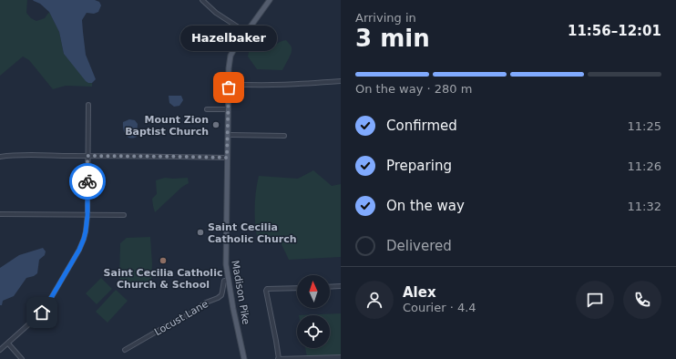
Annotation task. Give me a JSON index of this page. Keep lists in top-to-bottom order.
{
  "streets": {
    "main road": ["Madison Pike"],
    "street": ["Locust Lane"]
  },
  "crossings": [
    ["Madison Pike", "Locust Lane"]
  ],
  "places": [
    "Hazelbaker",
    "Mount Zion Baptist Church",
    "Saint Cecilia Catholic Church",
    "Saint Cecilia Catholic Church & School"
  ],
  "north": "top",
  "page": {
    "heading": ["3 min", "Arriving in", "11:56–12:01"],
    "panel": ["Alex", "Courier · 4.4"],
    "bubble": "Hazelbaker",
    "bar": "On the way · 280 m",
    "list": [
      ["Confirmed", "11:25"],
      ["Preparing", "11:26"],
      ["On the way", "11:32"],
      "Delivered"
    ]
  }
}
